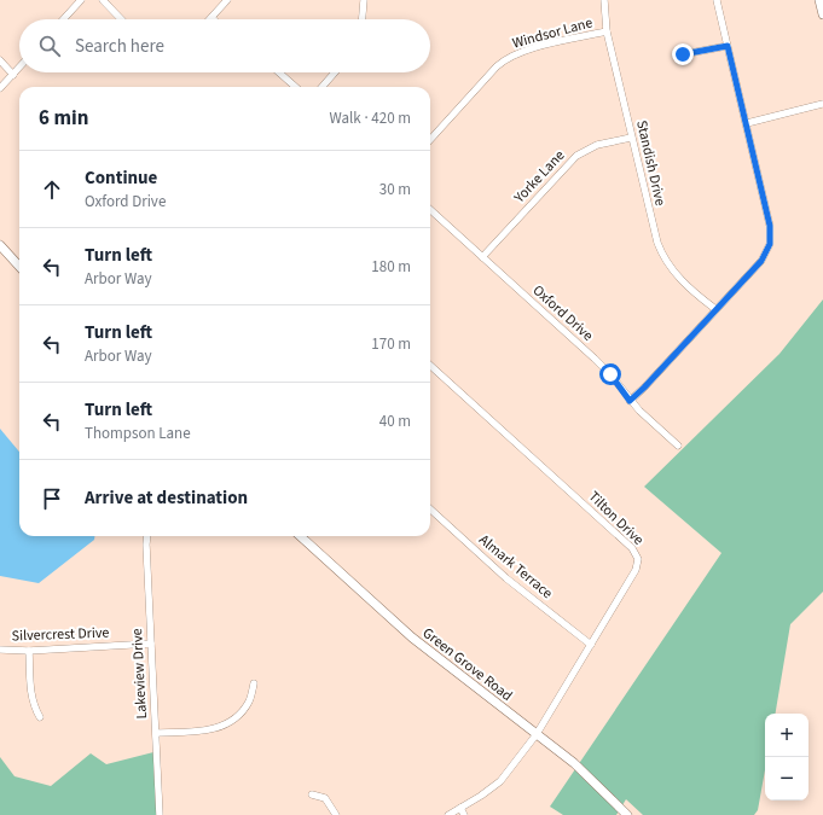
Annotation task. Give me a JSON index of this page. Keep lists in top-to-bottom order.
{
  "streets": {
    "street": [
      "Windsor Lane",
      "Standish Drive",
      "Yorke Lane",
      "Oxford Drive",
      "Tilton Drive",
      "Almark Terrace",
      "Silvercrest Drive",
      "Green Grove Road",
      "Lakeview Drive"
    ]
  },
  "crossings": [
    ["Windsor Lane", "Standish Drive"],
    ["Standish Drive", "Yorke Lane"],
    ["Yorke Lane", "Oxford Drive"],
    ["Tilton Drive", "Almark Terrace"],
    ["Tilton Drive", "Green Grove Road"],
    ["Silvercrest Drive", "Lakeview Drive"]
  ],
  "page": {
    "search": "Search here",
    "heading": ["6 min", "Walk · 420 m"],
    "list": [
      ["Continue", "Oxford Drive", "30 m"],
      ["Turn left", "Arbor Way", "180 m"],
      ["Turn left", "Arbor Way", "170 m"],
      ["Turn left", "Thompson Lane", "40 m"],
      "Arrive at destination"
    ],
    "map_buttons": ["+", "−"]
  }
}
